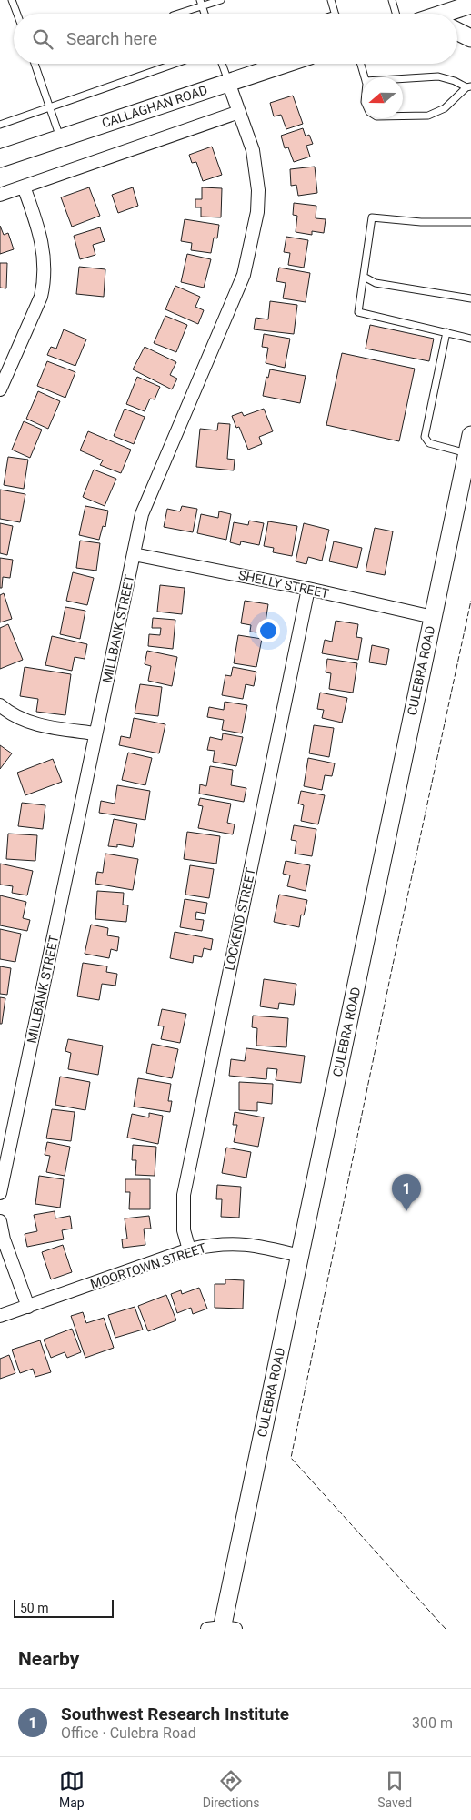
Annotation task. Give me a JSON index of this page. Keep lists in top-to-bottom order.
{
  "streets": {
    "main road": ["CALLAGHAN ROAD", "CULEBRA ROAD"],
    "street": [
      "SHELLY STREET",
      "MILLBANK STREET",
      "LOCKEND STREET",
      "MOORTOWN STREET"
    ]
  },
  "crossings": [
    ["CALLAGHAN ROAD", "MILLBANK STREET"],
    ["SHELLY STREET", "MILLBANK STREET"],
    ["SHELLY STREET", "CULEBRA ROAD"],
    ["SHELLY STREET", "LOCKEND STREET"],
    ["CULEBRA ROAD", "MOORTOWN STREET"],
    ["LOCKEND STREET", "MOORTOWN STREET"]
  ],
  "scale_bar": "50 m",
  "north": "left",
  "page": {
    "search": "Search here",
    "pins": "1",
    "scale": "50 m",
    "heading": "Nearby",
    "list": [
      {
        "mark": "1",
        "name": "Southwest Research Institute",
        "note": "Office · Culebra Road",
        "value": "300 m"
      }
    ],
    "nav": ["Map", "Directions", "Saved"]
  }
}
